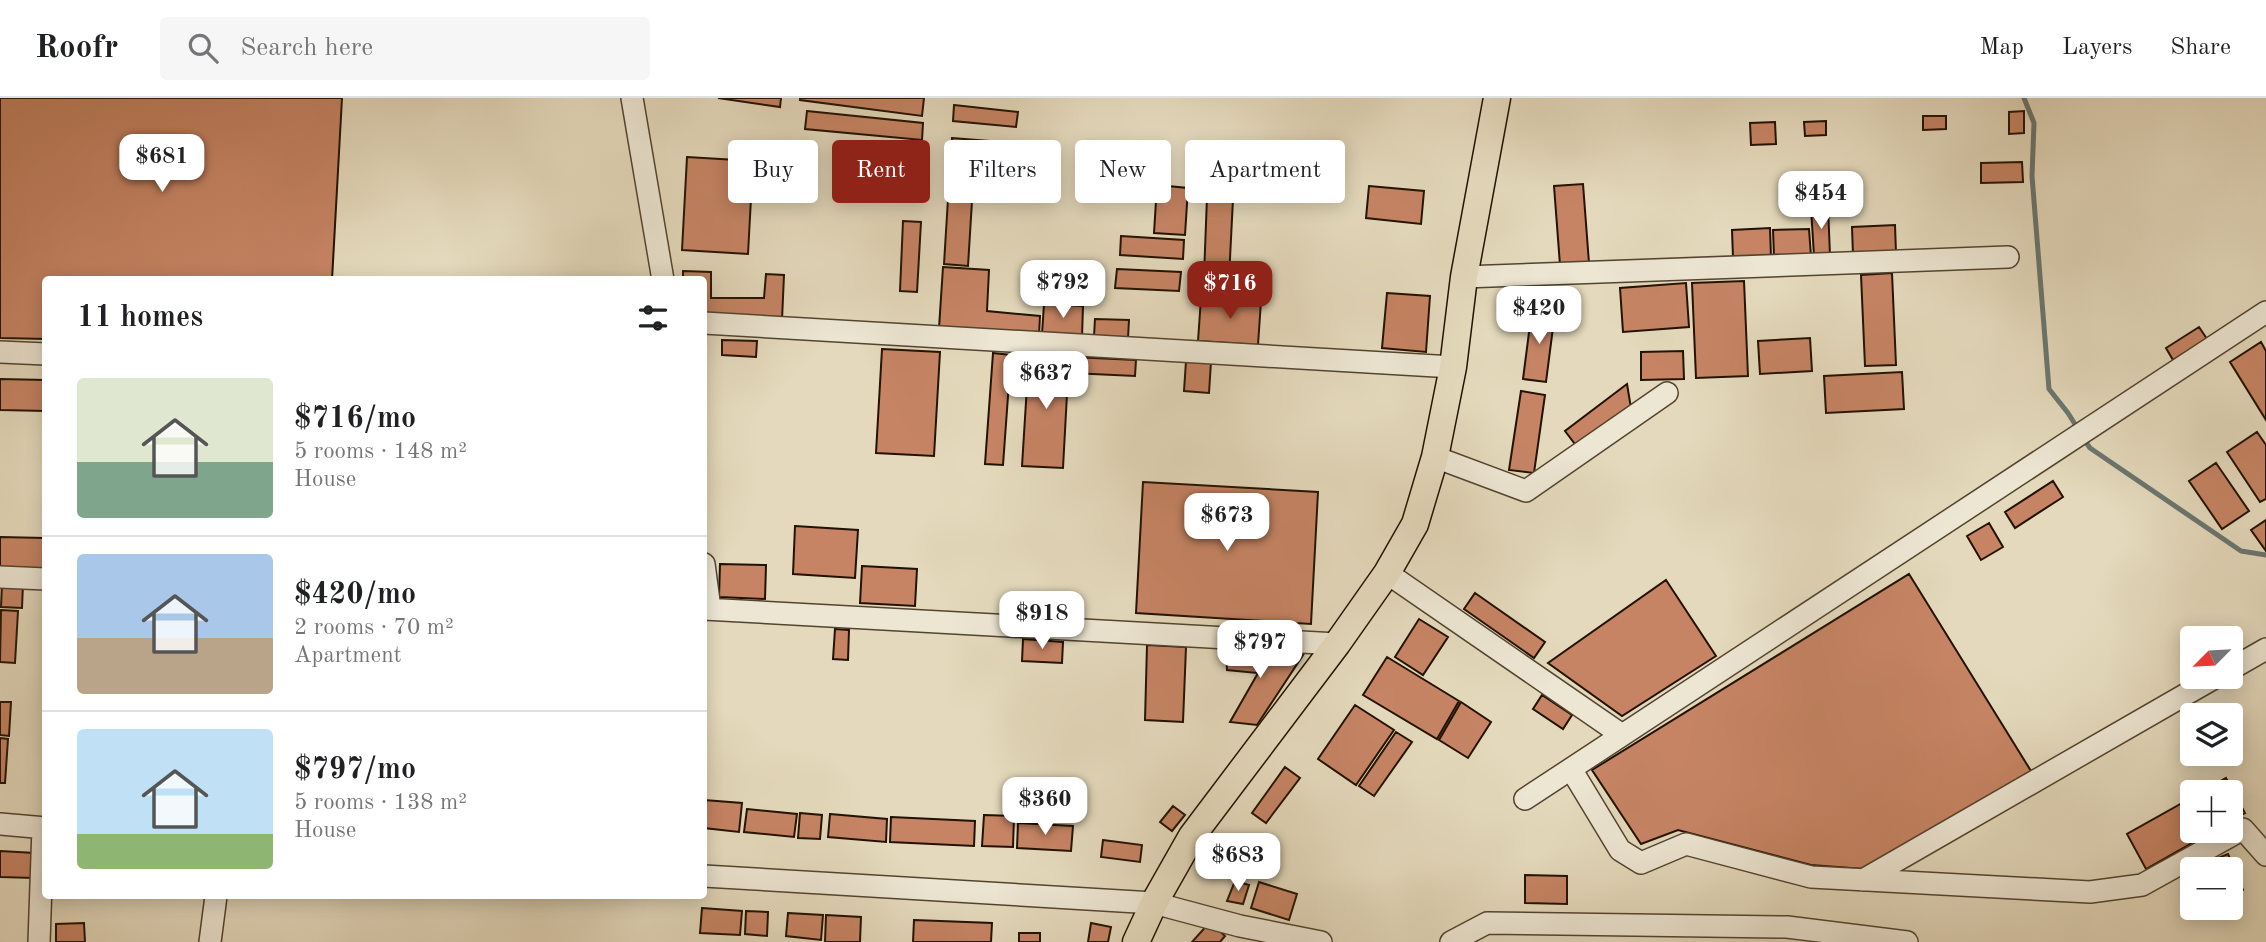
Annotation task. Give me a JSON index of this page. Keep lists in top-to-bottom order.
{
  "north": "bottom left",
  "page": {
    "header": "Roofr",
    "search": "Search here",
    "nav": ["Map", "Layers", "Share"],
    "price": [
      "$681",
      "$454",
      "$792",
      "$716",
      "$420",
      "$637",
      "$673",
      "$918",
      "$797",
      "$360",
      "$683"
    ],
    "chip": [
      "Buy",
      "Rent",
      "Filters",
      "New",
      "Apartment"
    ],
    "heading": "11 homes",
    "list": [
      {
        "name": "$716/mo",
        "note": "5 rooms · 148 m² · House"
      },
      {
        "name": "$420/mo",
        "note": "2 rooms · 70 m² · Apartment"
      },
      {
        "name": "$797/mo",
        "note": "5 rooms · 138 m² · House"
      }
    ],
    "map_buttons": ["+", "−"]
  }
}
